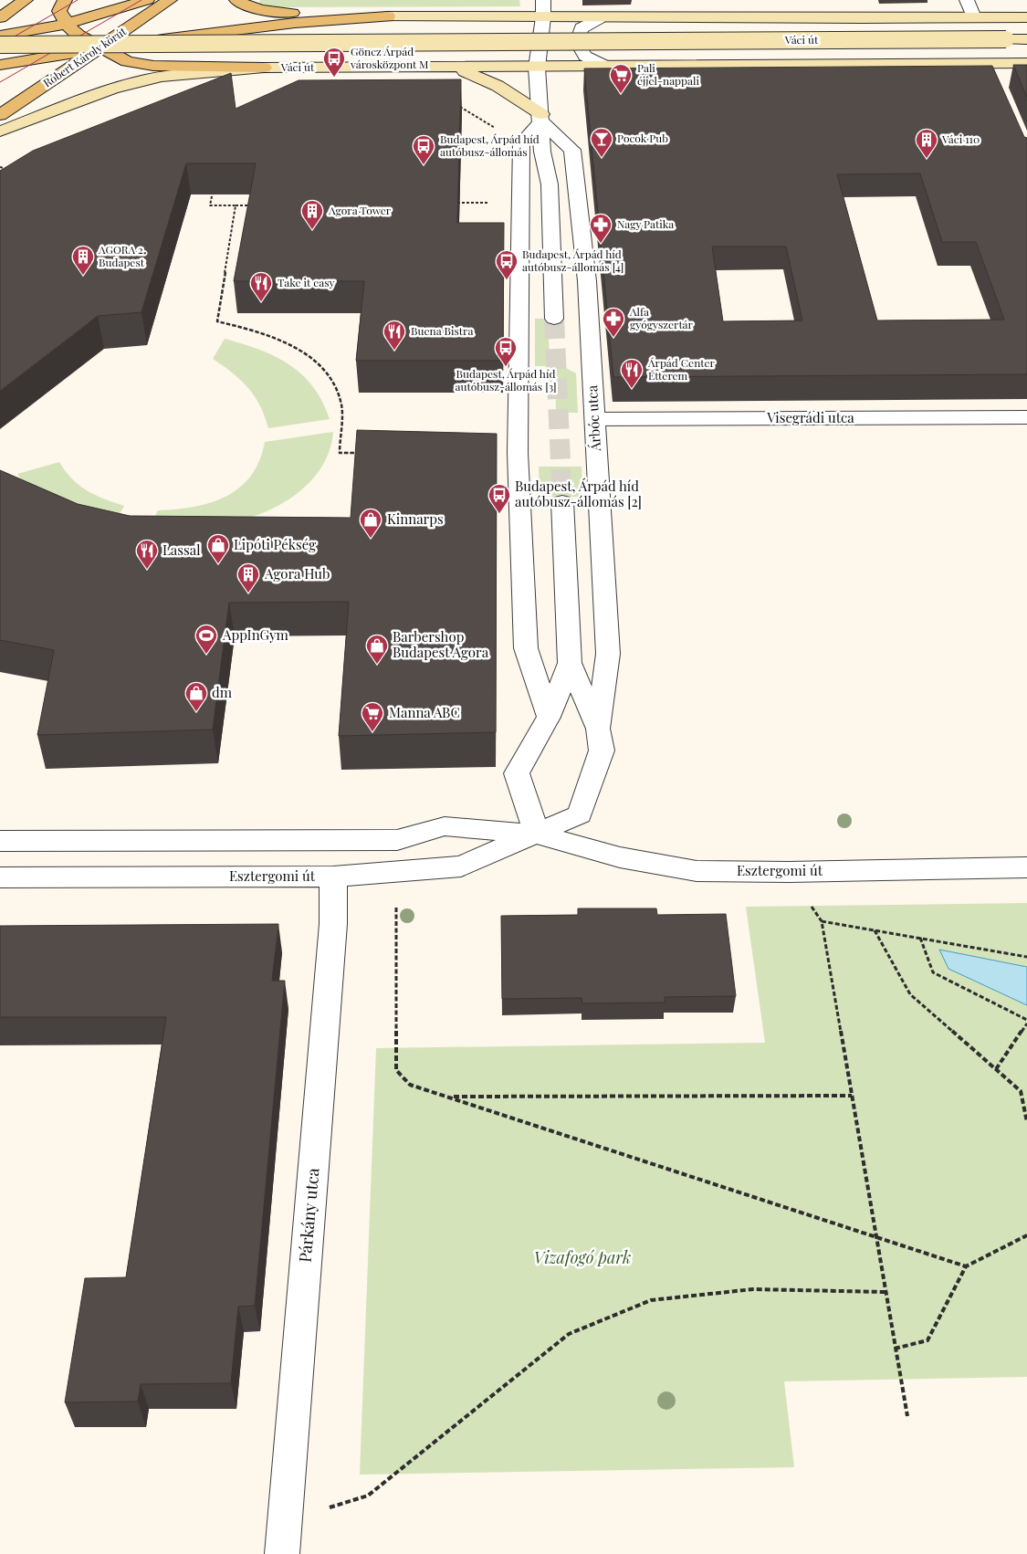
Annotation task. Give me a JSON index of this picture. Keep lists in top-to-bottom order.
{
  "streets": {
    "main road": ["Váci út", "Róbert Károly körút"],
    "street": [
      "Árbóc utca",
      "Visegrádi utca",
      "Esztergomi út",
      "Párkány utca"
    ]
  },
  "crossings": [
    ["Árbóc utca", "Visegrádi utca"],
    ["Árbóc utca", "Esztergomi út"],
    ["Esztergomi út", "Párkány utca"]
  ],
  "parks": ["Vizafogó park"],
  "places": {
    "bus stop": [
      "Göncz Árpád városközpont M",
      "Budapest, Árpád híd autóbusz-állomás",
      "Budapest, Árpád híd autóbusz-állomás [4]",
      "Budapest, Árpád híd autóbusz-állomás [3]",
      "Budapest, Árpád híd autóbusz-állomás [2]"
    ],
    "supermarket": ["Pali éjjel-nappali", "Manna ABC"],
    "bar": ["Pocok Pub"],
    "building": [
      "Váci 110",
      "Agora Tower",
      "AGORA 2. Budapest",
      "Agora Hub"
    ],
    "pharmacy": ["Nagy Patika", "Alfa gyógyszertár"],
    "restaurant": [
      "Take it easy",
      "Buena Bistra",
      "Árpád Center Étterem",
      "Lassal"
    ],
    "shop": [
      "Kinnarps",
      "Lipóti Pékség",
      "Barbershop Budapest Agora",
      "dm"
    ],
    "sports": ["AppInGym"]
  }
}
